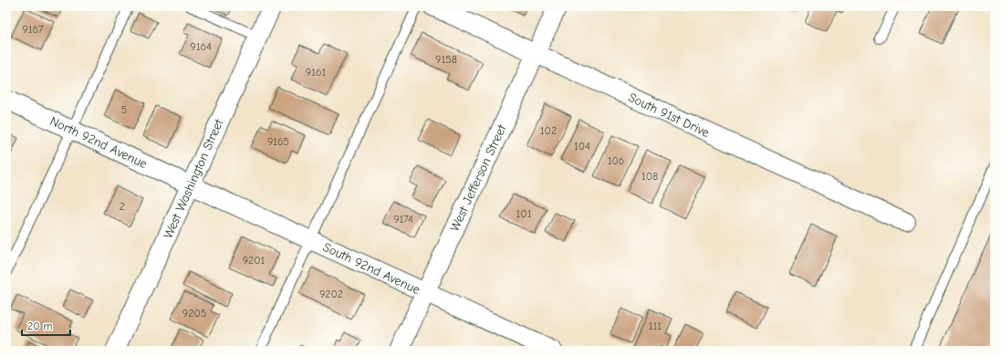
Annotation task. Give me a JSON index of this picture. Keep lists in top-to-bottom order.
{
  "streets": {
    "street": [
      "South 91st Drive",
      "North 92nd Avenue",
      "West Jefferson Street",
      "West Washington Street",
      "South 92nd Avenue"
    ]
  },
  "crossings": [
    ["South 91st Drive", "West Jefferson Street"],
    ["North 92nd Avenue", "West Washington Street"],
    ["North 92nd Avenue", "South 92nd Avenue"],
    ["West Jefferson Street", "South 92nd Avenue"],
    ["West Washington Street", "South 92nd Avenue"]
  ],
  "house_numbers": [
    "9167",
    "9164",
    "9158",
    "9161",
    "5",
    "102",
    "9165",
    "104",
    "106",
    "108",
    "2",
    "101",
    "9174",
    "9201",
    "9202",
    "9205",
    "111"
  ],
  "scale_bar": "20 m"
}
